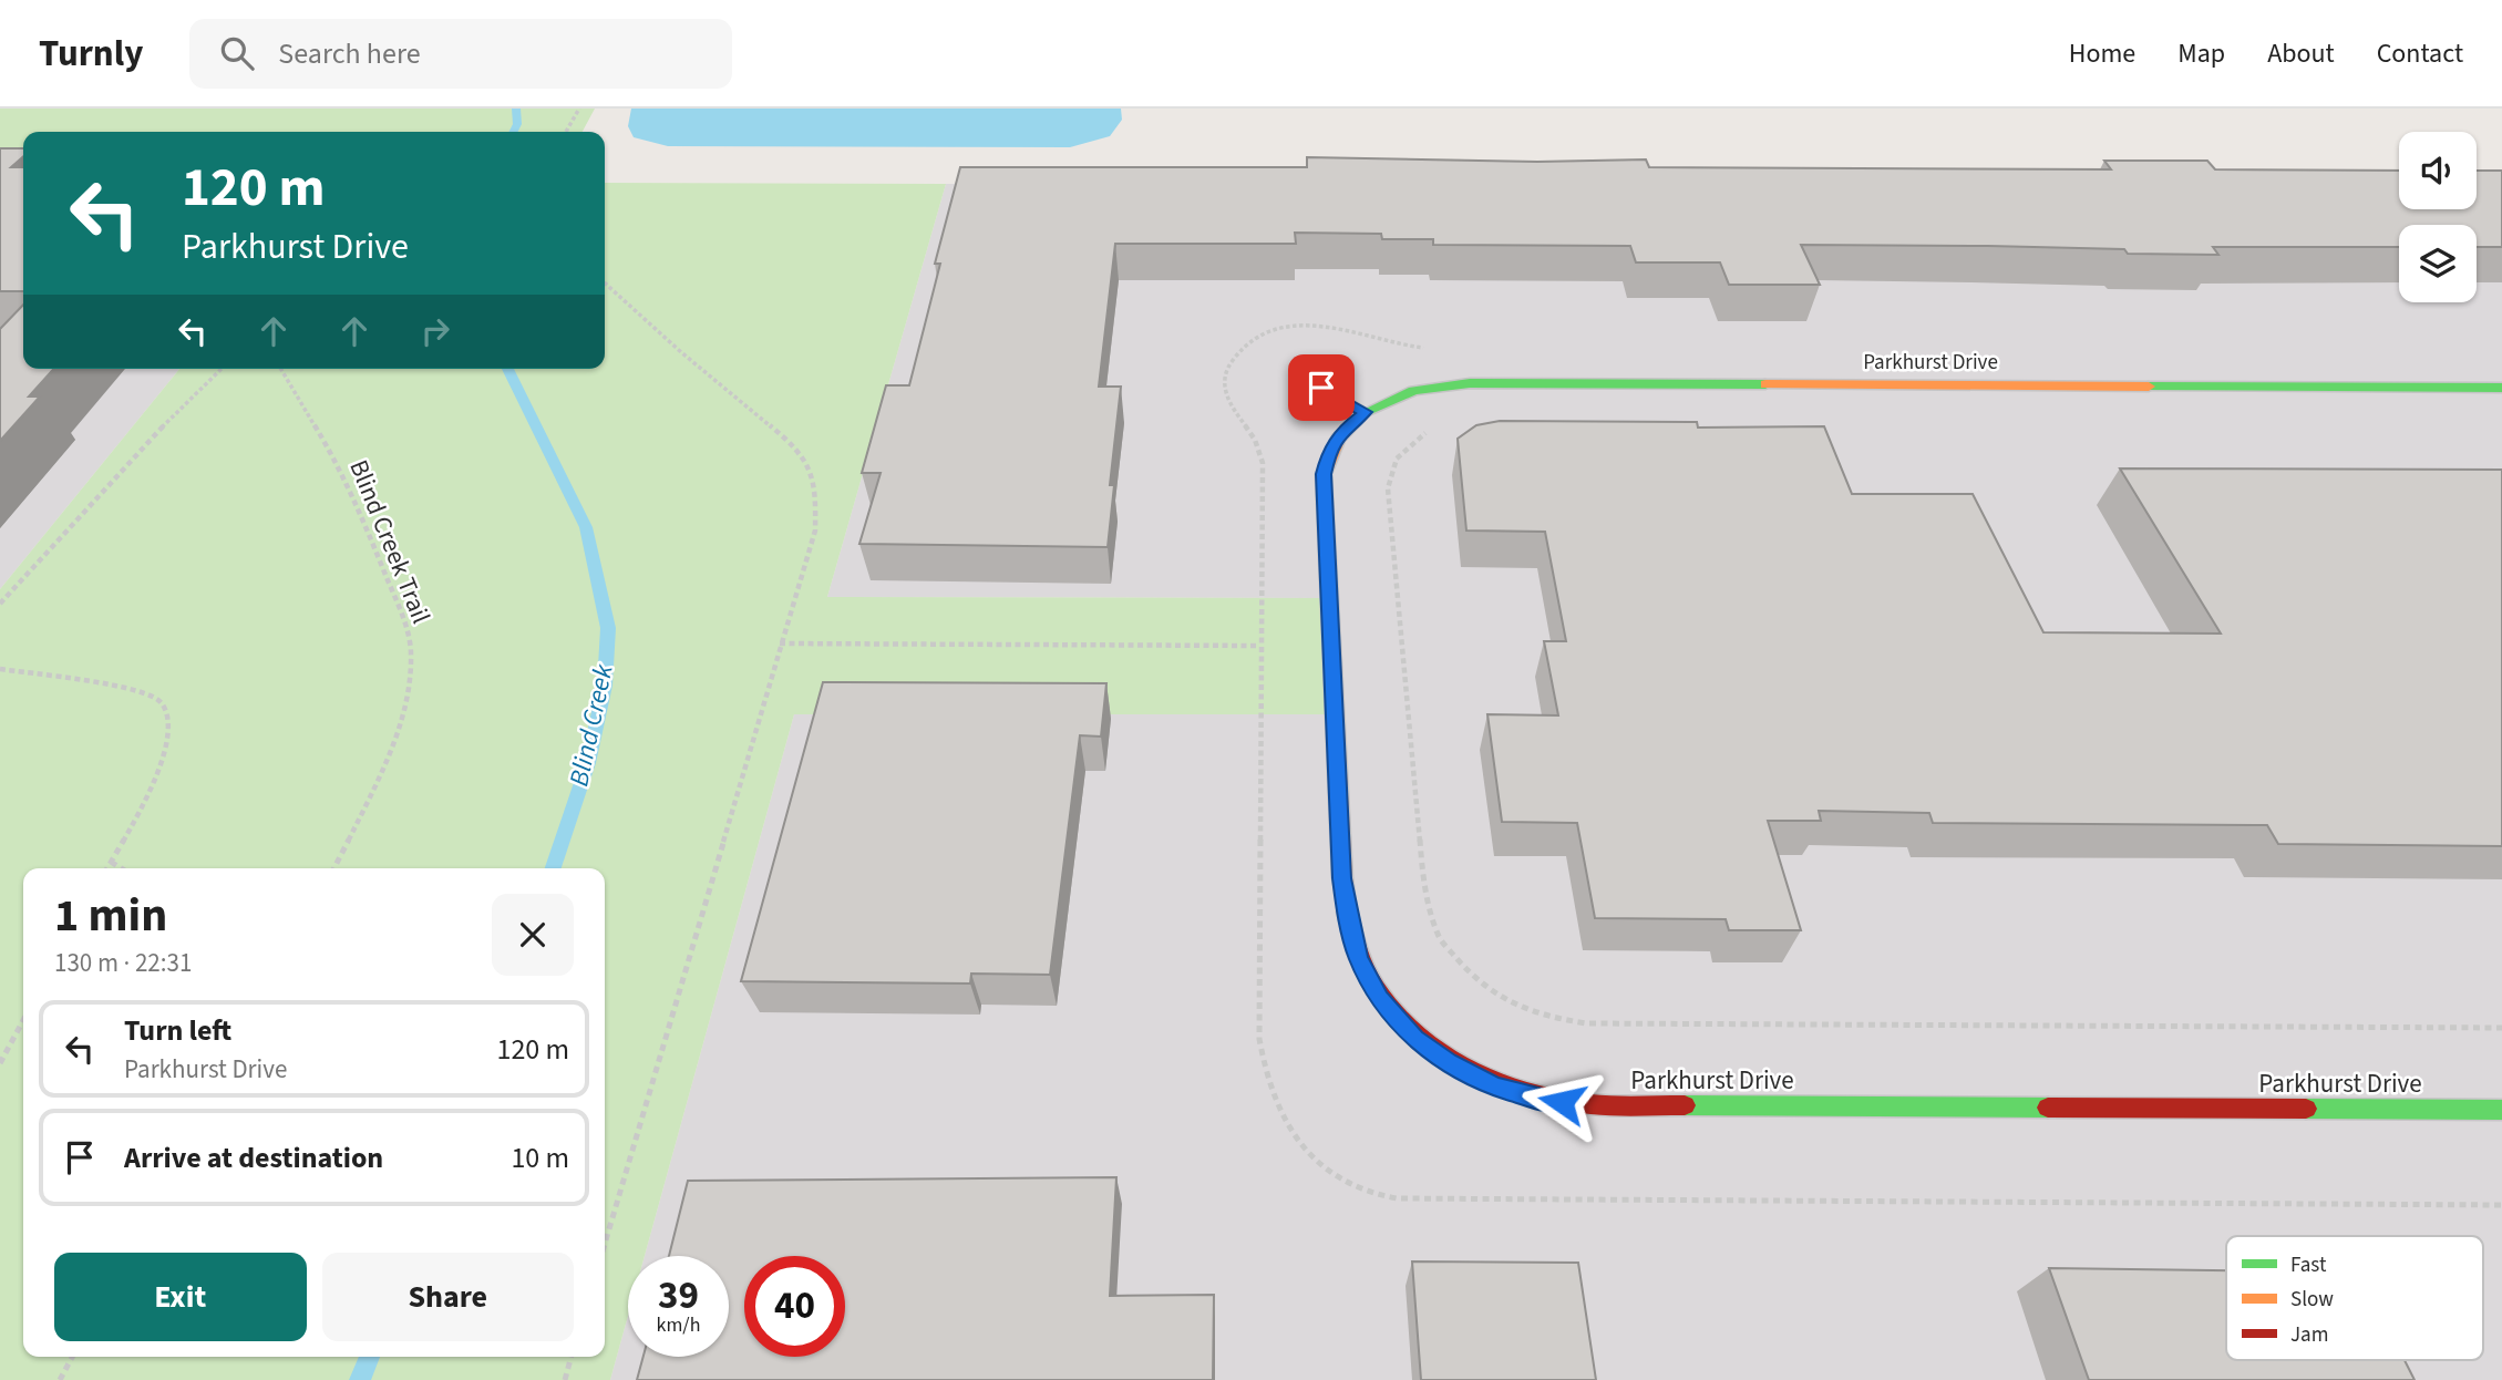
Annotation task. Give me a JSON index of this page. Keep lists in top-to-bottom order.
{
  "streets": {
    "street": ["Parkhurst Drive"],
    "path": ["Blind Creek Trail"]
  },
  "water": ["Blind Creek"],
  "legend": ["Fast", "Slow", "Jam"],
  "page": {
    "header": "Turnly",
    "search": "Search here",
    "nav": [
      "Home",
      "Map",
      "About",
      "Contact"
    ],
    "turn": ["120 m", "Parkhurst Drive"],
    "heading": ["1 min", "130 m · 22:31"],
    "list": [
      {
        "name": "Turn left",
        "note": "Parkhurst Drive",
        "value": "120 m"
      },
      {
        "name": "Arrive at destination",
        "value": "10 m"
      }
    ],
    "buttons": ["Exit", "Share"],
    "speed": "39 km/h",
    "limit": "40"
  }
}
